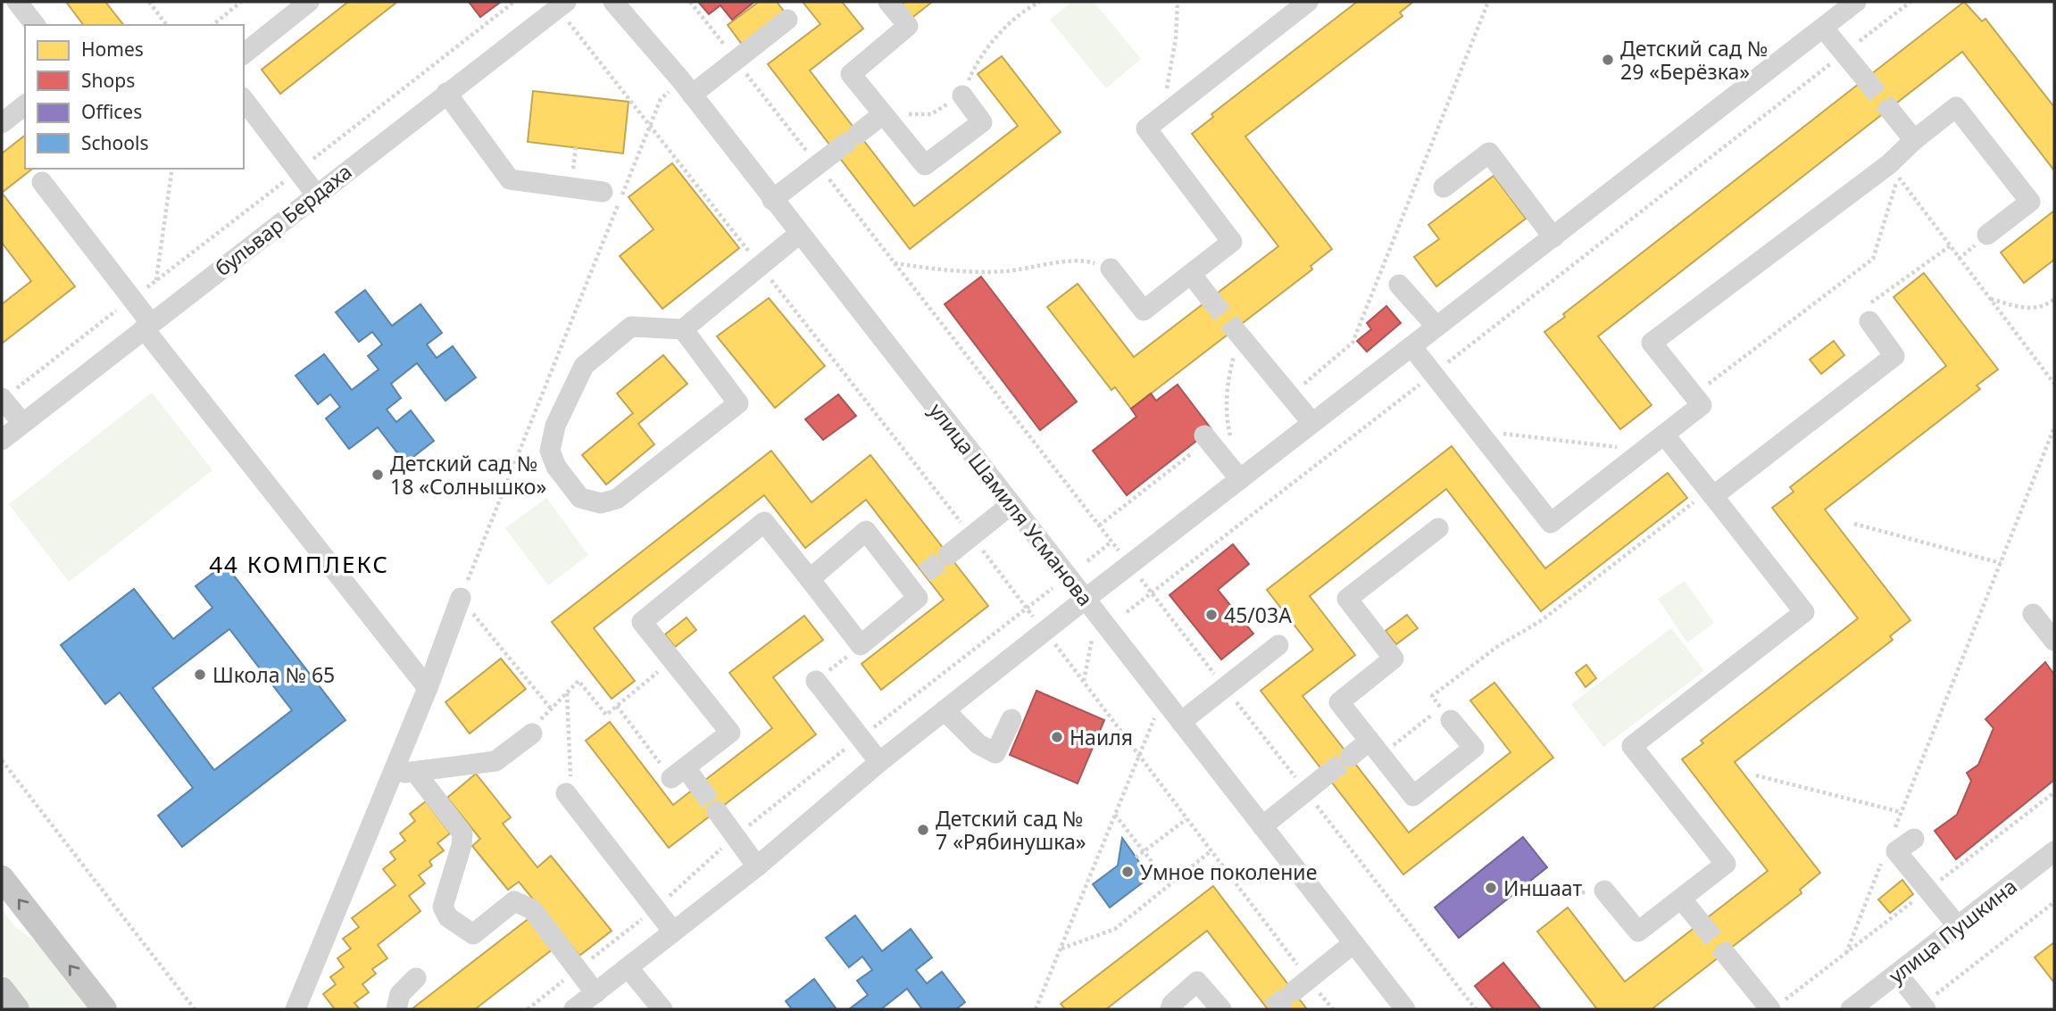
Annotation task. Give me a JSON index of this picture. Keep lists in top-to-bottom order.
{
  "streets": {
    "street": ["бульвар Бердаха", "улица Шамиля Усманова", "улица Пушкина"]
  },
  "districts": ["44 КОМПЛЕКС"],
  "places": [
    "Детский сад № 29 «Берёзка»",
    "Детский сад № 18 «Солнышко»",
    "45/03А",
    "Школа № 65",
    "Наиля",
    "Детский сад № 7 «Рябинушка»",
    "Умное поколение",
    "Иншаат"
  ],
  "legend": [
    "Homes",
    "Shops",
    "Offices",
    "Schools"
  ]
}
